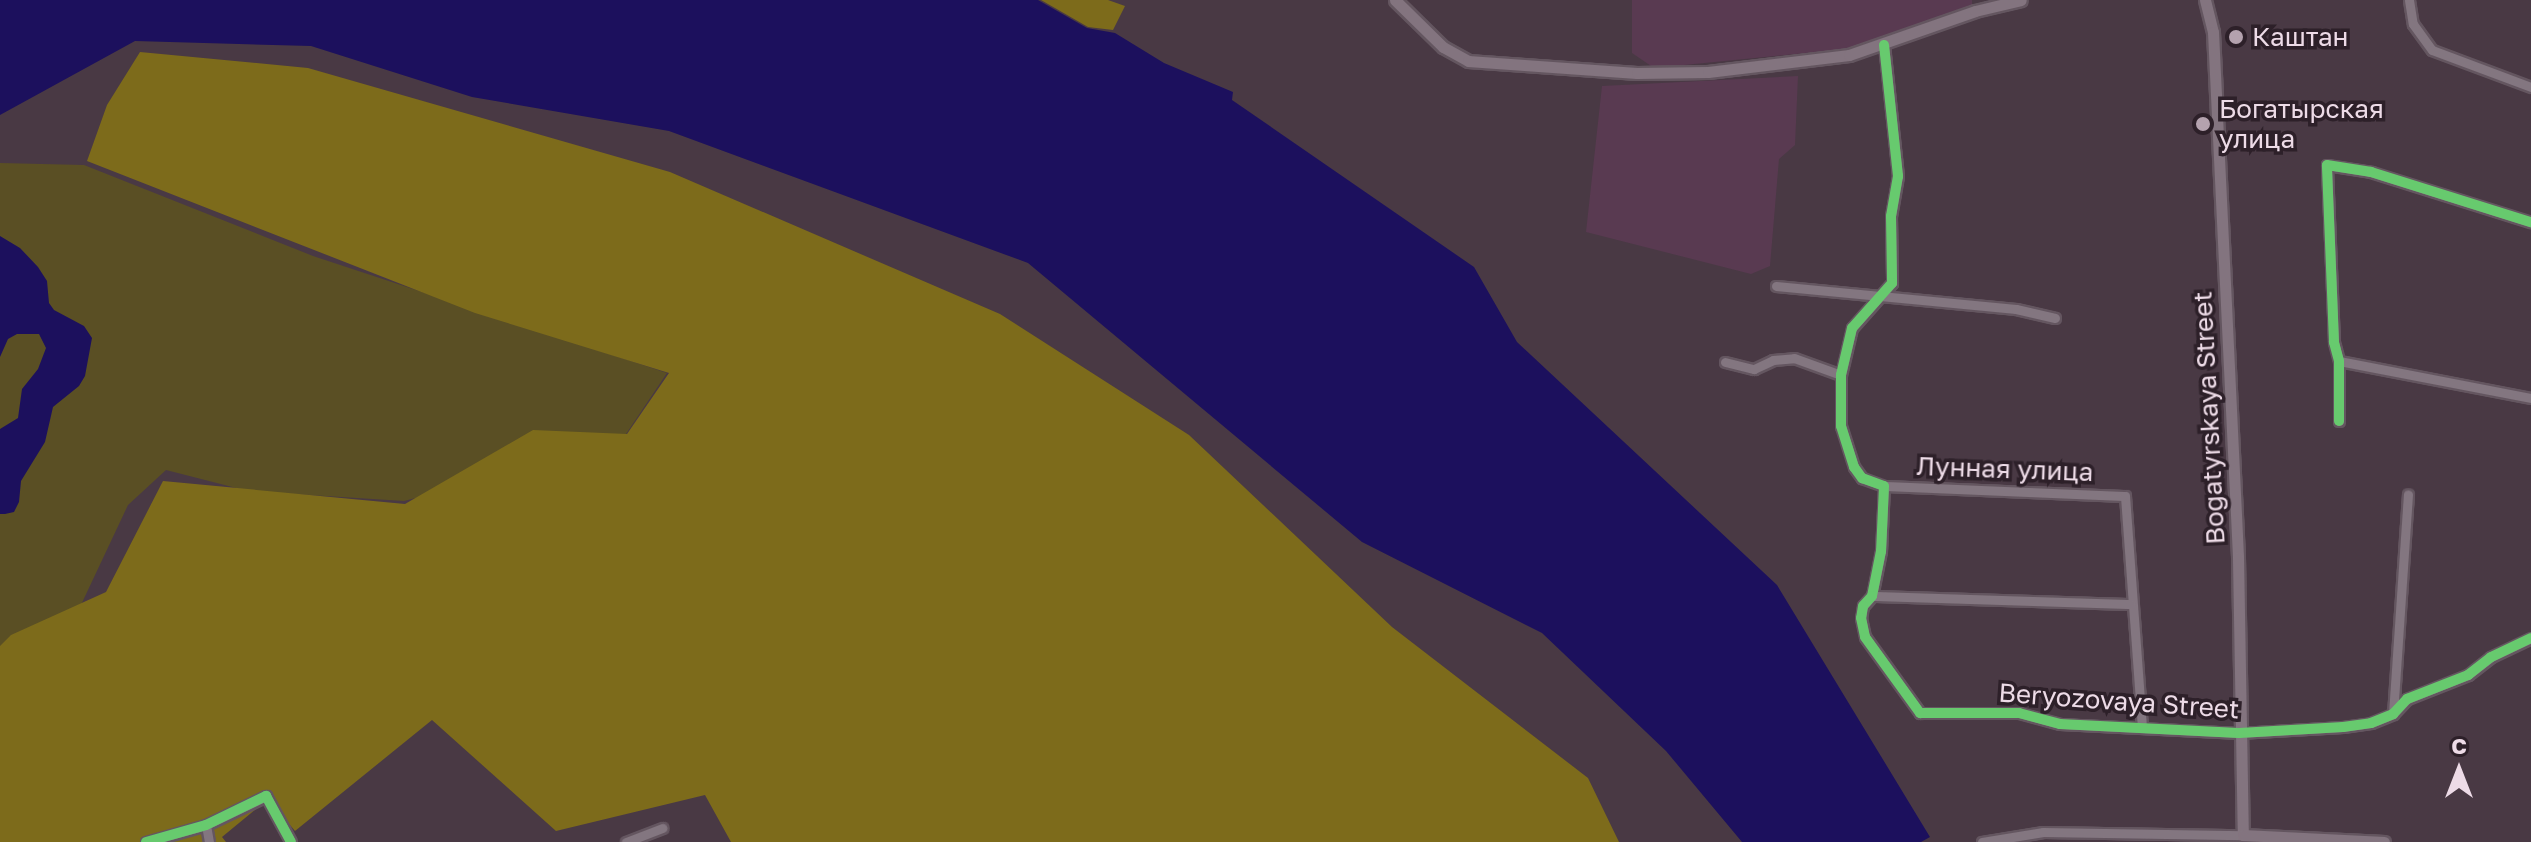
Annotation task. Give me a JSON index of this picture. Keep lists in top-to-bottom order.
{
  "streets": {
    "main road": ["Bogatyrskaya Street"],
    "street": ["Лунная улица", "Beryozovaya Street"]
  },
  "crossings": [
    ["Bogatyrskaya Street", "Beryozovaya Street"]
  ],
  "places": ["Каштан", "Богатырская улица"],
  "north": "top"
}
